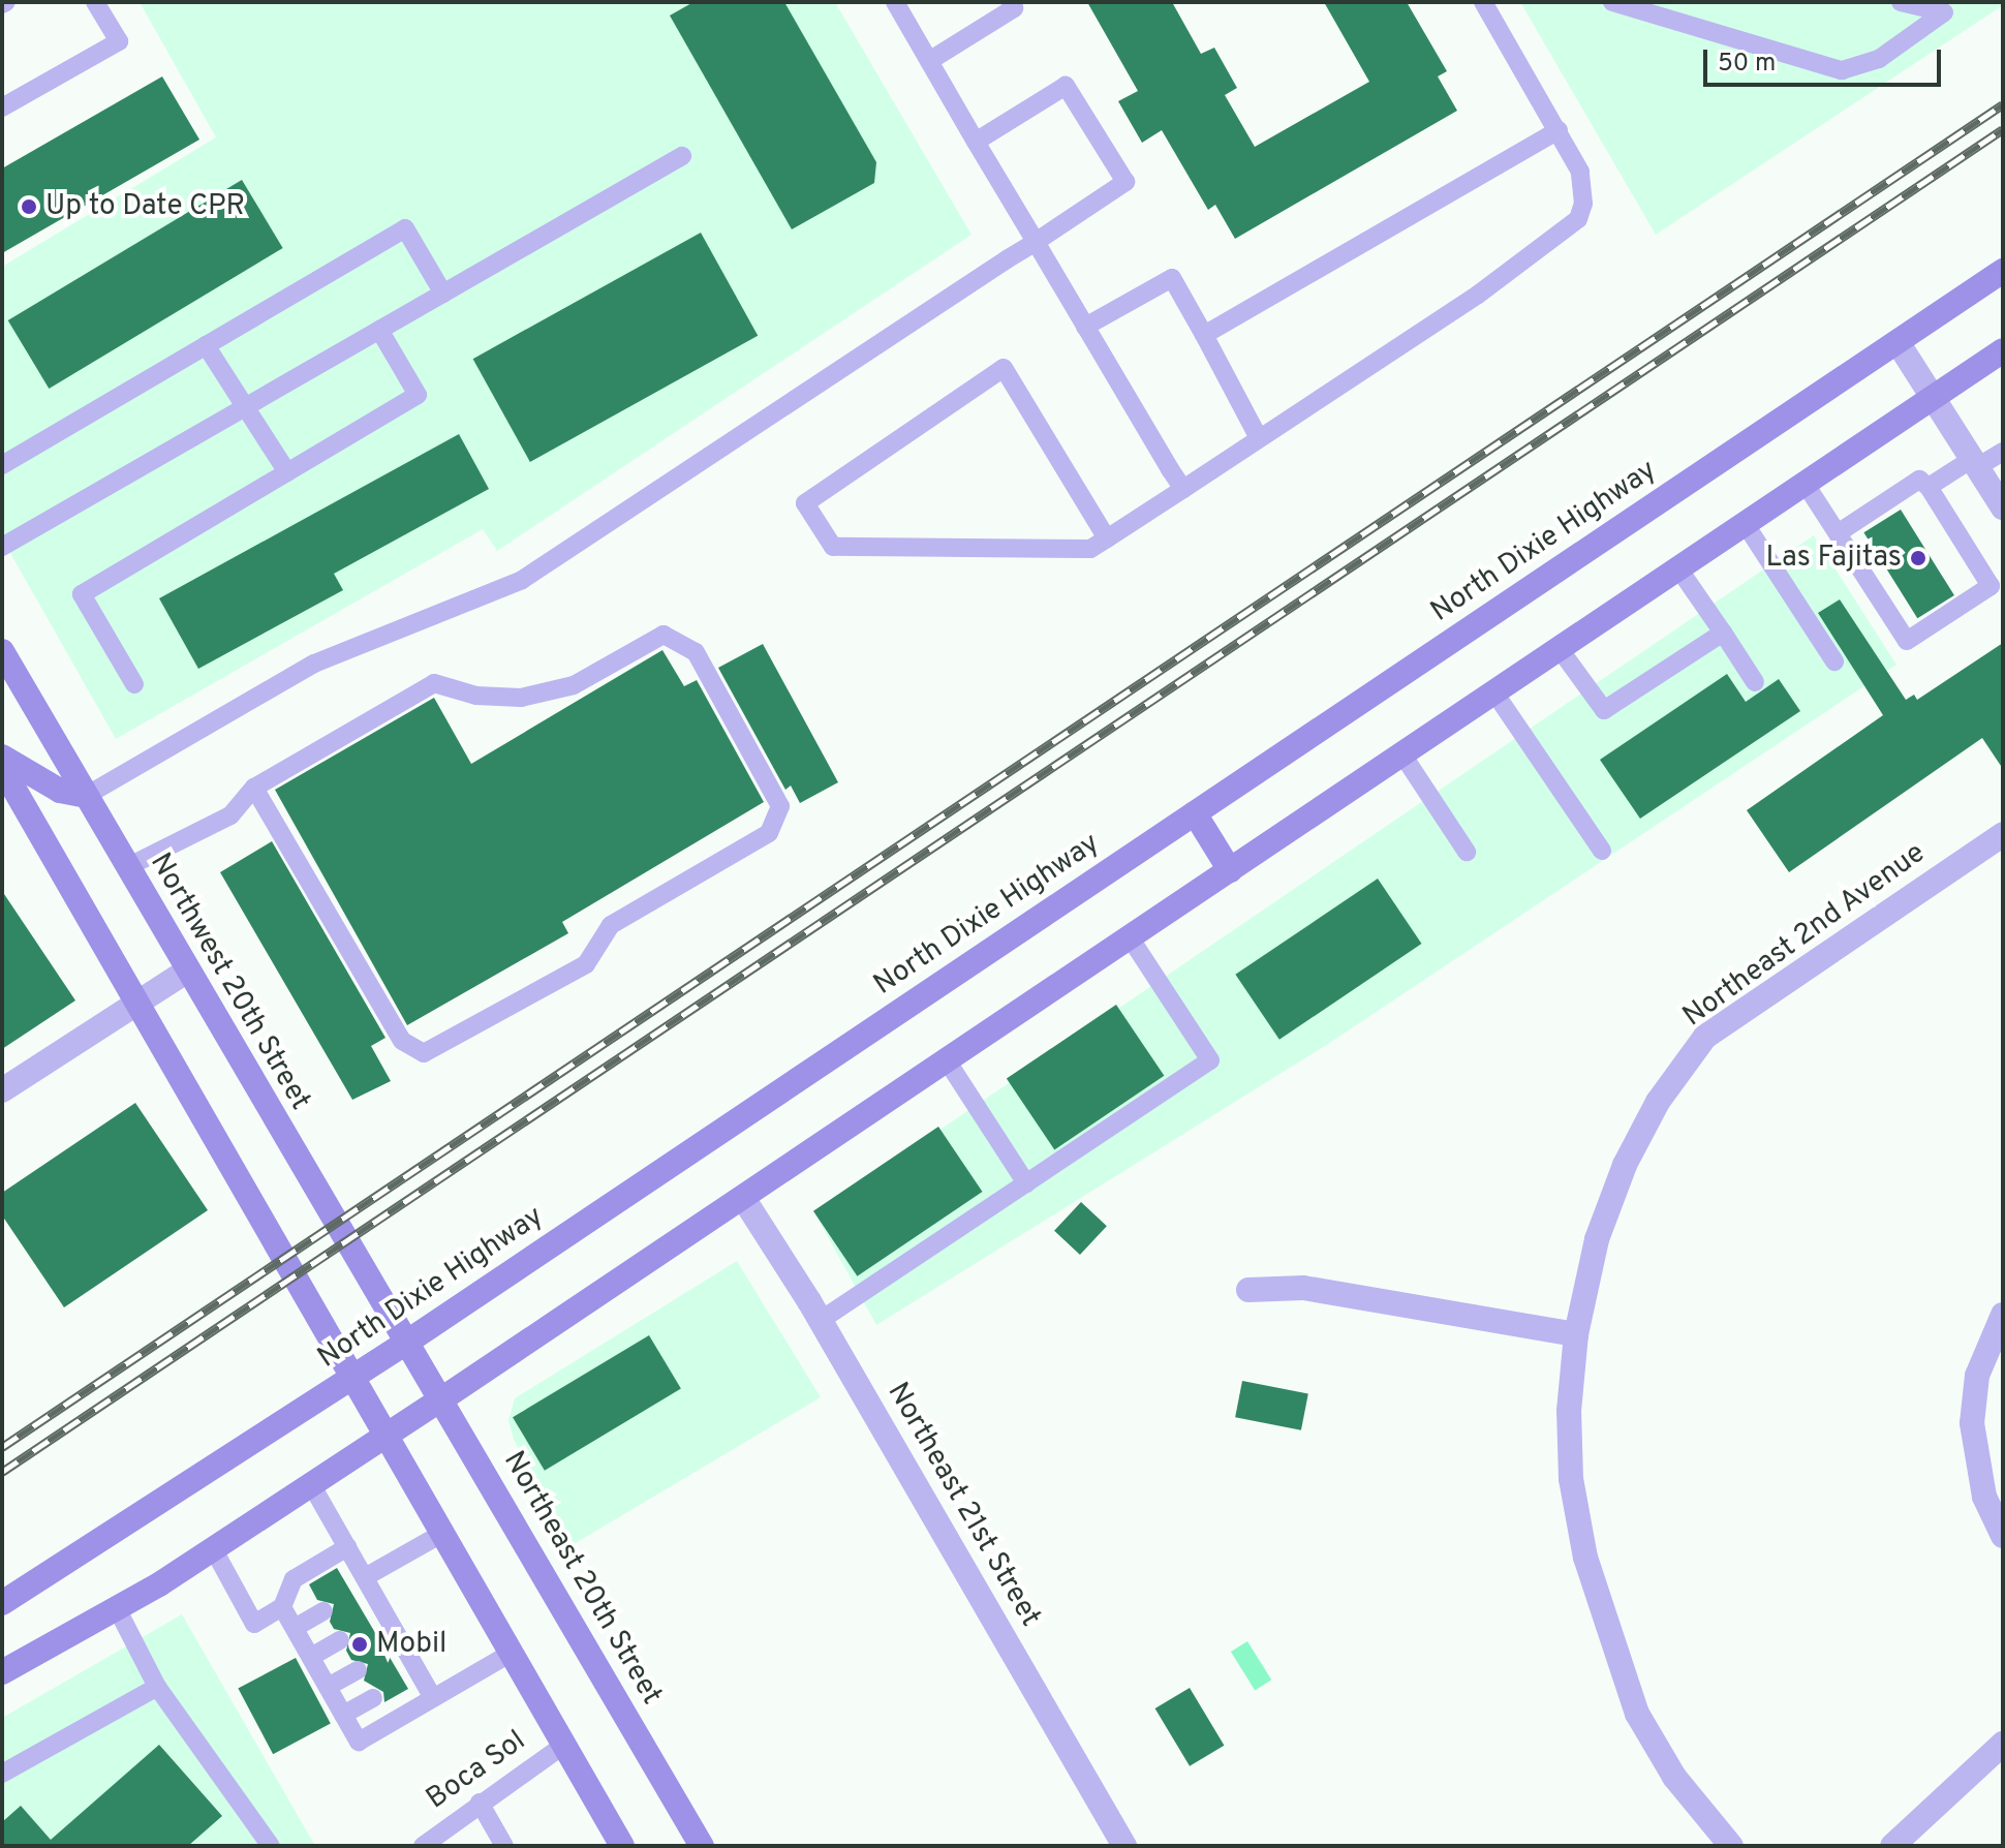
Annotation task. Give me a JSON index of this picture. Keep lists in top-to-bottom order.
{
  "streets": {
    "main road": ["North Dixie Highway", "Northwest 20th Street", "Northeast 20th Street"],
    "street": ["Northeast 2nd Avenue", "Northeast 21st Street"],
    "lane": ["Boca Sol"]
  },
  "crossings": [
    ["North Dixie Highway", "Northwest 20th Street"],
    ["North Dixie Highway", "Northeast 20th Street"],
    ["Northwest 20th Street", "Northeast 20th Street"]
  ],
  "places": ["Up to Date CPR", "Las Fajitas", "Mobil"],
  "scale_bar": "50 m"
}
